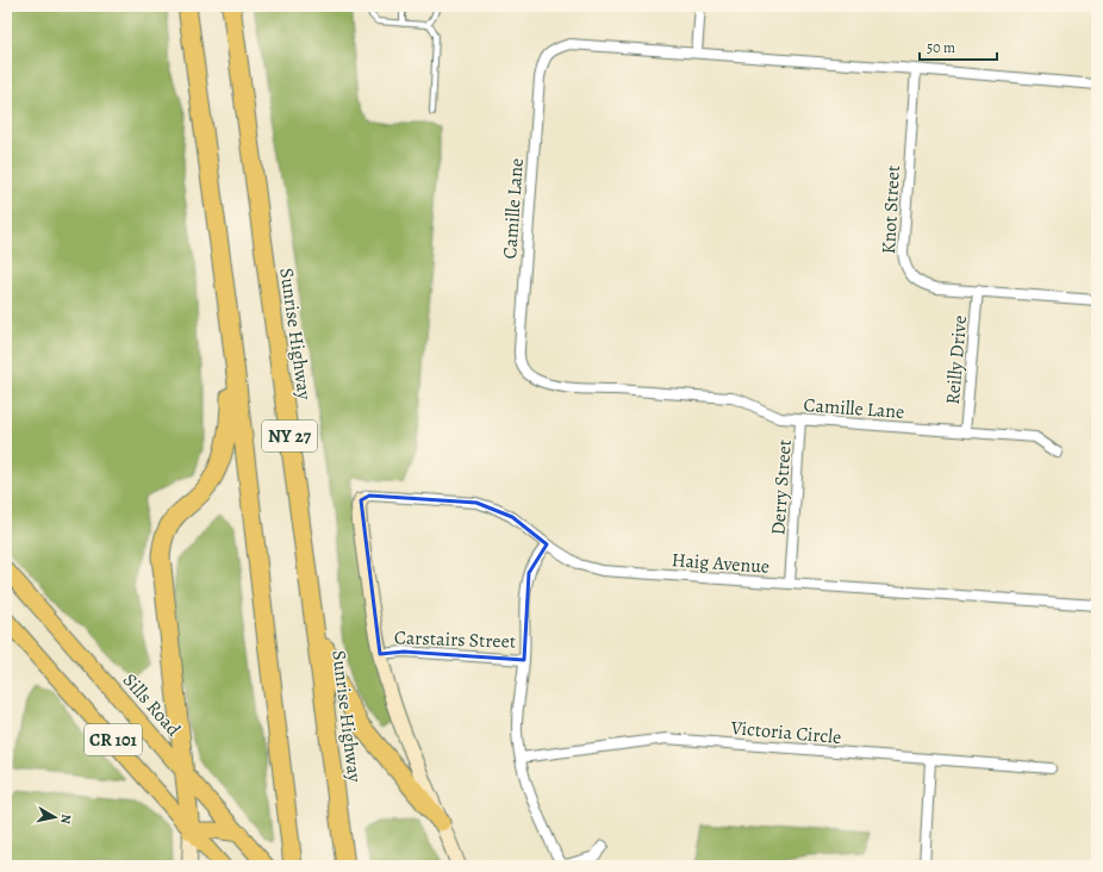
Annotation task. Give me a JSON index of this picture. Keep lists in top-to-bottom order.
{
  "streets": {
    "highway": ["Sunrise Highway", "NY 27"],
    "main road": ["Sills Road", "CR 101"],
    "street": [
      "Camille Lane",
      "Knot Street",
      "Reilly Drive",
      "Derry Street",
      "Haig Avenue",
      "Carstairs Street",
      "Victoria Circle"
    ]
  },
  "crossings": [
    ["Camille Lane", "Knot Street"],
    ["Camille Lane", "Reilly Drive"],
    ["Camille Lane", "Derry Street"],
    ["Knot Street", "Reilly Drive"],
    ["Derry Street", "Haig Avenue"],
    ["Haig Avenue", "Carstairs Street"]
  ],
  "scale_bar": "50 m",
  "north": "right"
}
